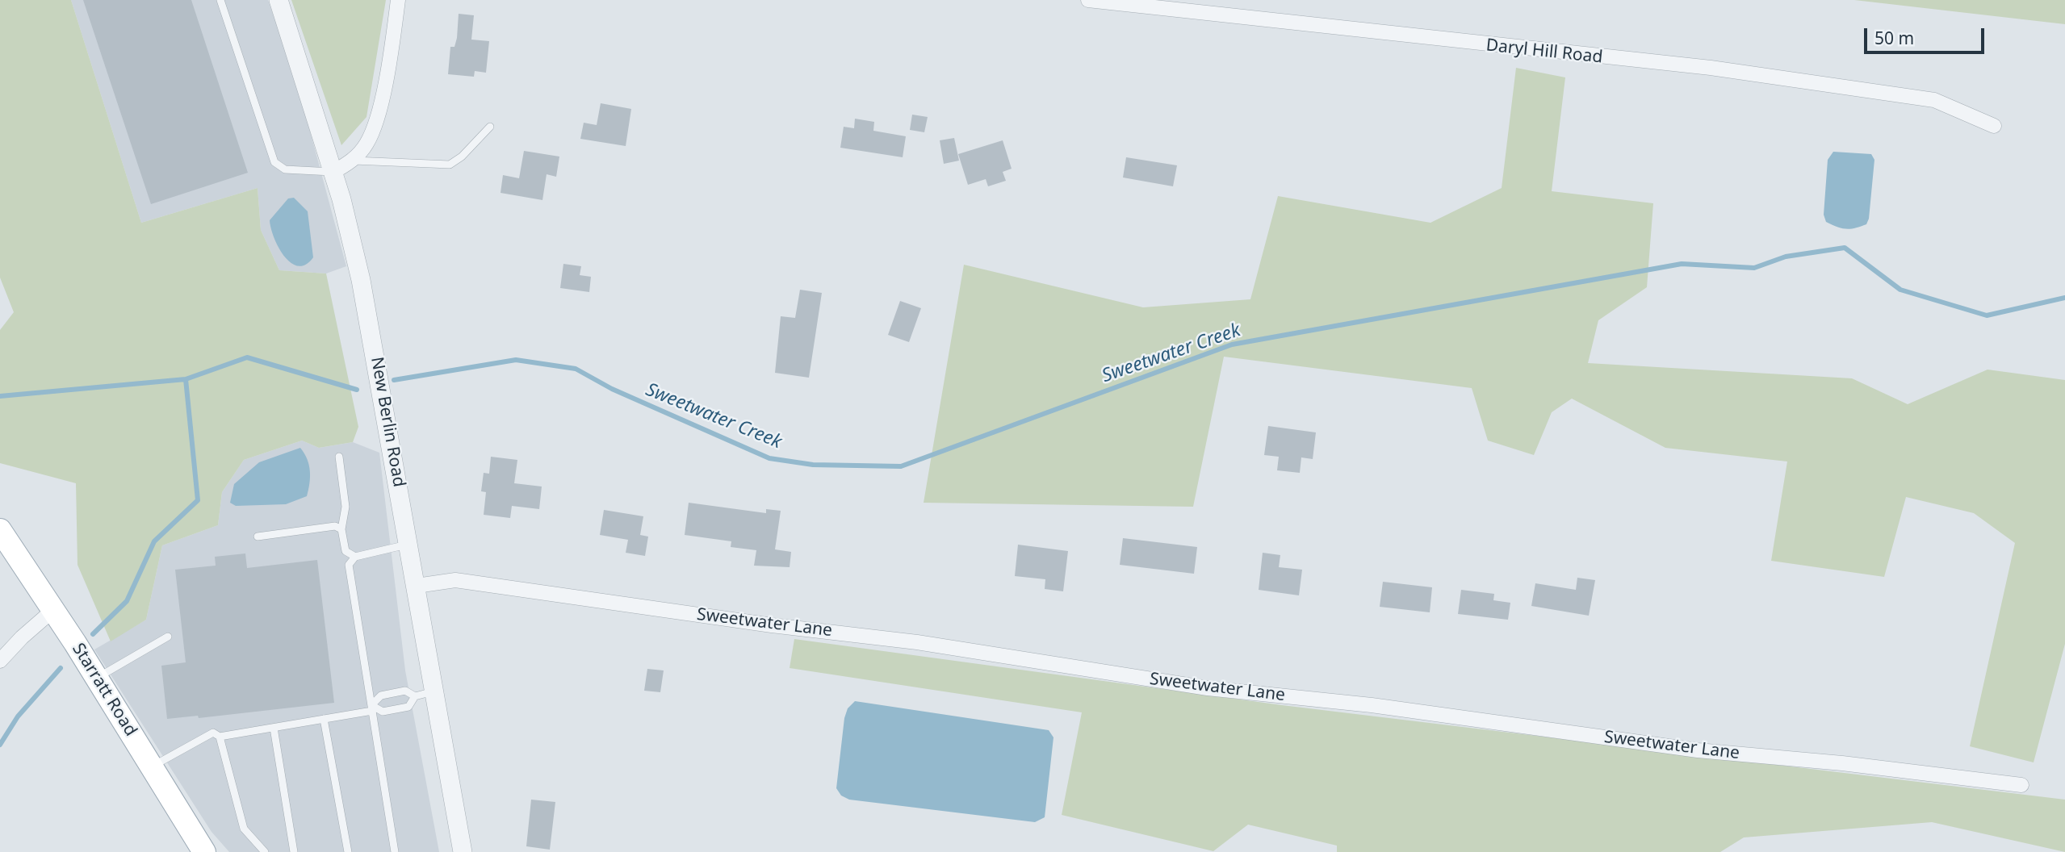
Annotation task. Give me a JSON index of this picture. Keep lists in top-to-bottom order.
{
  "streets": {
    "main road": ["Starratt Road"],
    "street": ["Daryl Hill Road", "New Berlin Road", "Sweetwater Lane"]
  },
  "crossings": [
    ["New Berlin Road", "Sweetwater Lane"]
  ],
  "water": ["Sweetwater Creek"],
  "scale_bar": "50 m"
}
